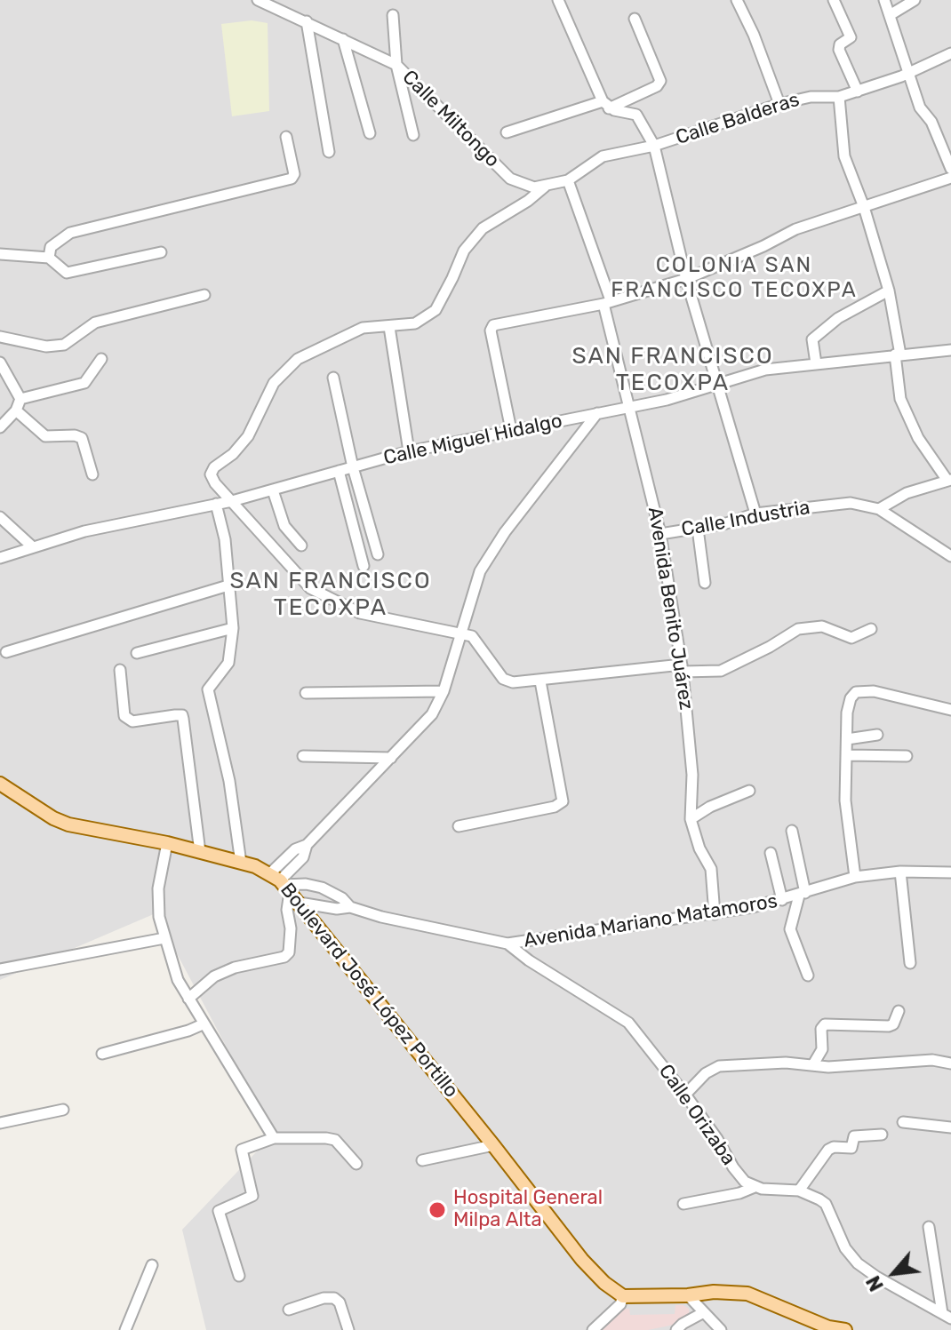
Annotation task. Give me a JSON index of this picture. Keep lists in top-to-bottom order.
{
  "streets": {
    "main road": ["Boulevard José López Portillo"],
    "street": [
      "Calle Miltongo",
      "Calle Balderas",
      "Calle Miguel Hidalgo",
      "Calle Industria",
      "Avenida Benito Juárez",
      "Avenida Mariano Matamoros",
      "Calle Orizaba"
    ]
  },
  "crossings": [
    ["Calle Miltongo", "Calle Balderas"],
    ["Calle Miltongo", "Avenida Benito Juárez"],
    ["Calle Balderas", "Avenida Benito Juárez"],
    ["Calle Miguel Hidalgo", "Avenida Benito Juárez"],
    ["Calle Industria", "Avenida Benito Juárez"],
    ["Avenida Benito Juárez", "Avenida Mariano Matamoros"],
    ["Avenida Mariano Matamoros", "Boulevard José López Portillo"],
    ["Avenida Mariano Matamoros", "Calle Orizaba"]
  ],
  "districts": ["COLONIA SAN FRANCISCO TECOXPA", "SAN FRANCISCO TECOXPA", "SAN FRANCISCO TECOXPA"],
  "places": ["Hospital General Milpa Alta"],
  "north": "bottom left"
}
